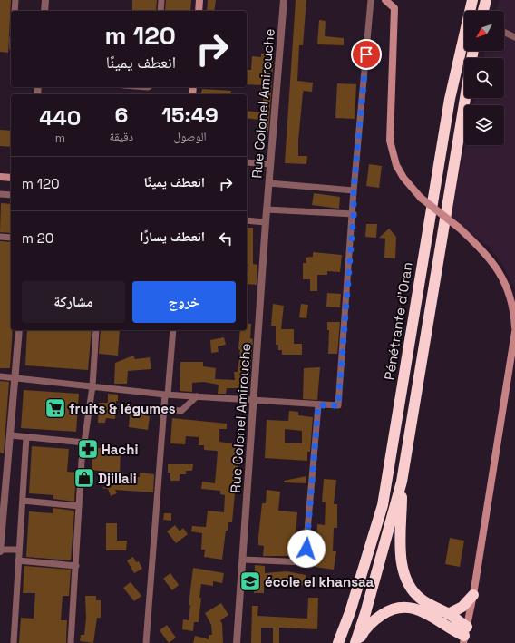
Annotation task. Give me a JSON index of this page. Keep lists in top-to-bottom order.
{
  "streets": {
    "highway": ["Pénétrante d'Oran"],
    "street": ["Rue Colonel Amirouche"]
  },
  "places": {
    "supermarket": ["fruits & légumes"],
    "pharmacy": ["Hachi"],
    "shop": ["Djillali"],
    "school or university": ["école el khansaa"]
  },
  "north": "bottom left",
  "page": {
    "turn": ["120 m", "انعطف يمينًا"],
    "eta": [
      "15:49",
      "الوصول",
      "6",
      "دقيقة",
      "440",
      "m"
    ],
    "list": [
      {
        "name": "انعطف يمينًا",
        "value": "120 m"
      },
      {
        "name": "انعطف يسارًا",
        "value": "20 m"
      }
    ],
    "buttons": ["خروج", "مشاركة"]
  }
}
